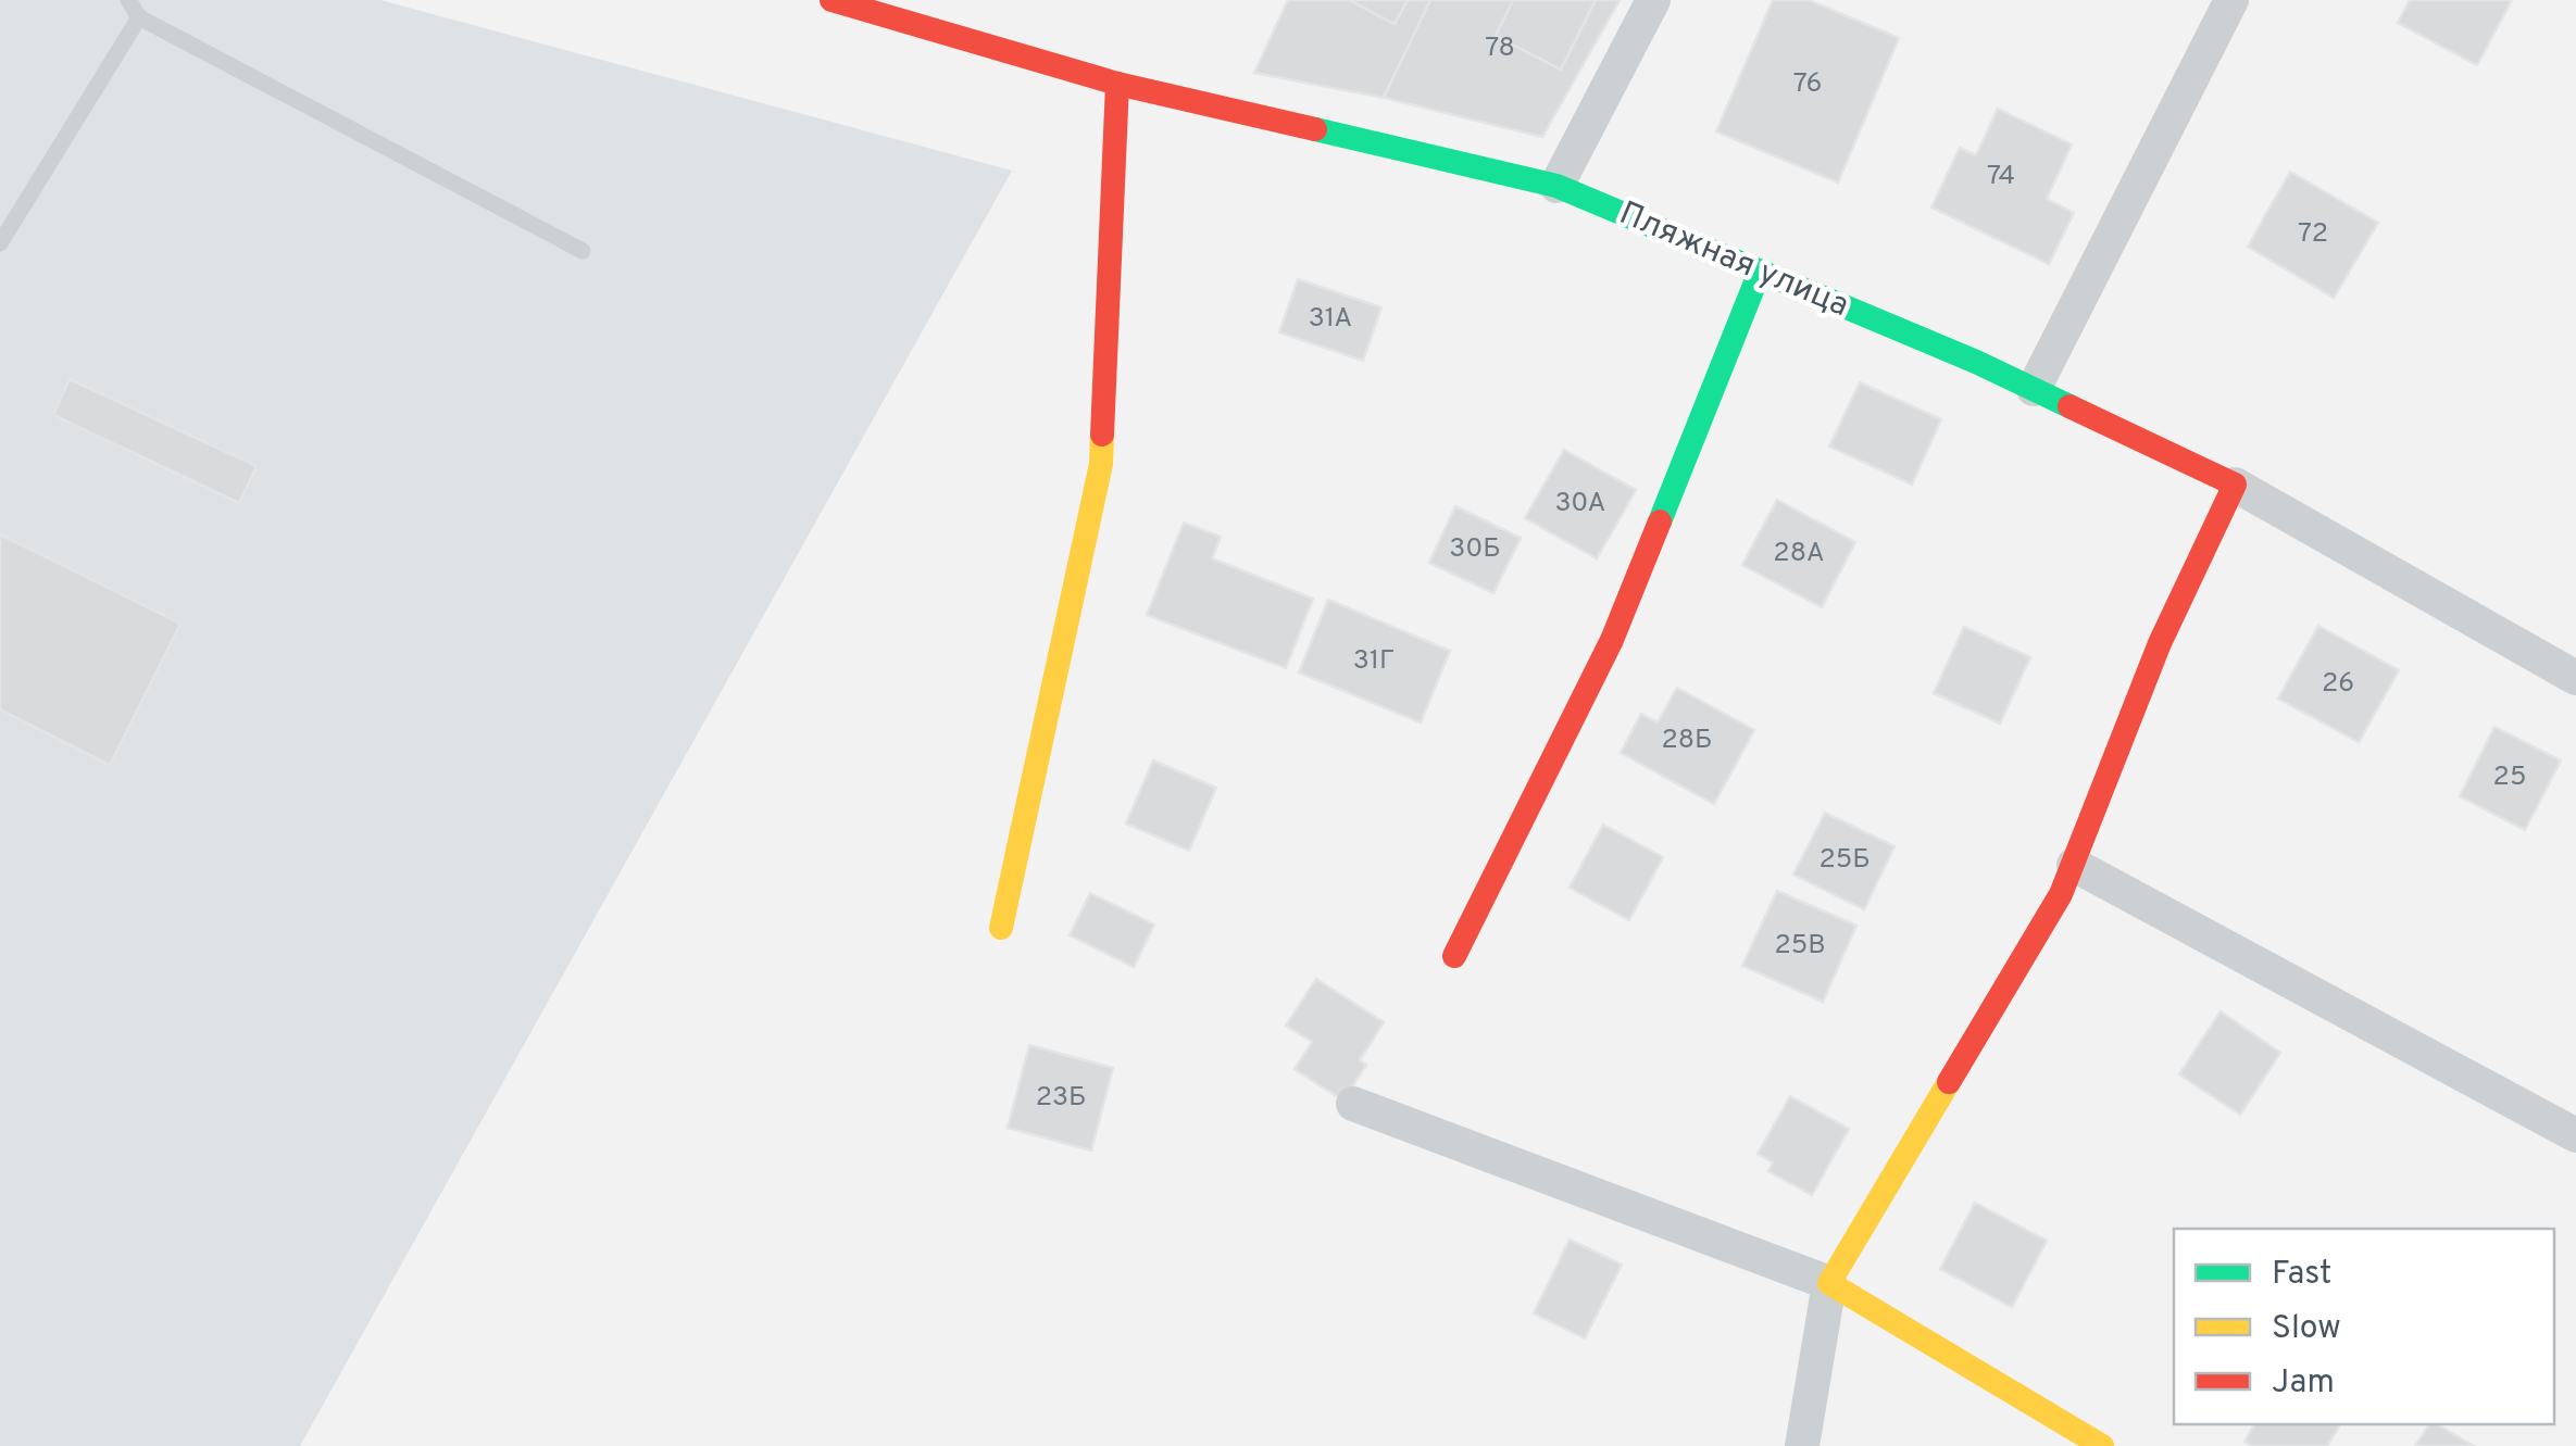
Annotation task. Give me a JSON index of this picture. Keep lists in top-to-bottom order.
{
  "streets": {
    "street": ["Пляжная улица"]
  },
  "house_numbers": [
    "78",
    "76",
    "74",
    "72",
    "31А",
    "30А",
    "30Б",
    "28А",
    "31Г",
    "26",
    "28Б",
    "25",
    "25Б",
    "25В",
    "23Б"
  ],
  "legend": ["Fast", "Slow", "Jam"]
}
